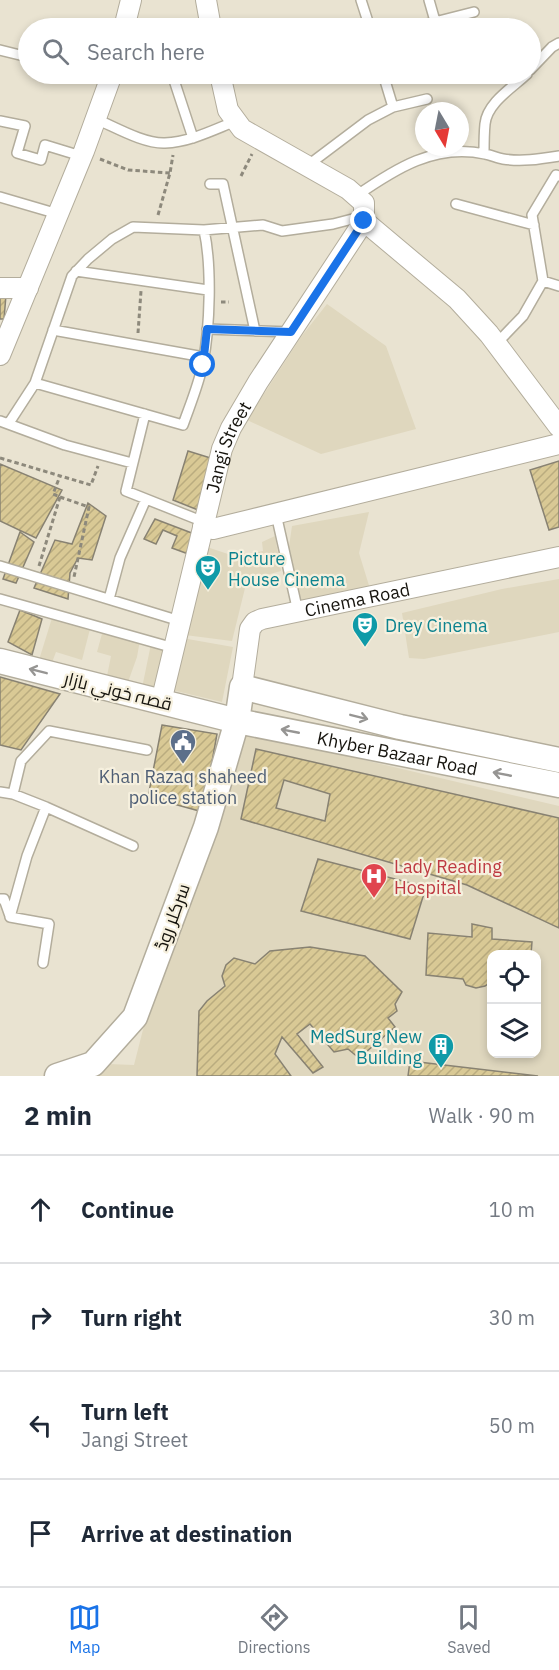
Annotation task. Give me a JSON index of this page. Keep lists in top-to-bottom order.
{
  "streets": {
    "street": [
      "Jangi Street",
      "Cinema Road",
      "قصہ خوني بازار",
      "Khyber Bazaar Road",
      "سرکلر روڈ"
    ]
  },
  "crossings": [
    ["Jangi Street", "قصہ خوني بازار"],
    ["Cinema Road", "قصہ خوني بازار"],
    ["Cinema Road", "Khyber Bazaar Road"],
    ["Cinema Road", "سرکلر روڈ"],
    ["قصہ خوني بازار", "Khyber Bazaar Road"],
    ["قصہ خوني بازار", "سرکلر روڈ"],
    ["Khyber Bazaar Road", "سرکلر روڈ"]
  ],
  "one_way": ["قصہ خوني بازار"],
  "places": {
    "theatre": ["Picture House Cinema", "Drey Cinema"],
    "public building": ["Khan Razaq shaheed police station"],
    "hospital": ["Lady Reading Hospital"],
    "building": ["MedSurg New Building"]
  },
  "north": "bottom",
  "page": {
    "search": "Search here",
    "heading": ["2 min", "Walk · 90 m"],
    "list": [
      ["Continue", "10 m"],
      ["Turn right", "30 m"],
      ["Turn left", "Jangi Street", "50 m"],
      "Arrive at destination"
    ],
    "nav": ["Map", "Directions", "Saved"]
  }
}
